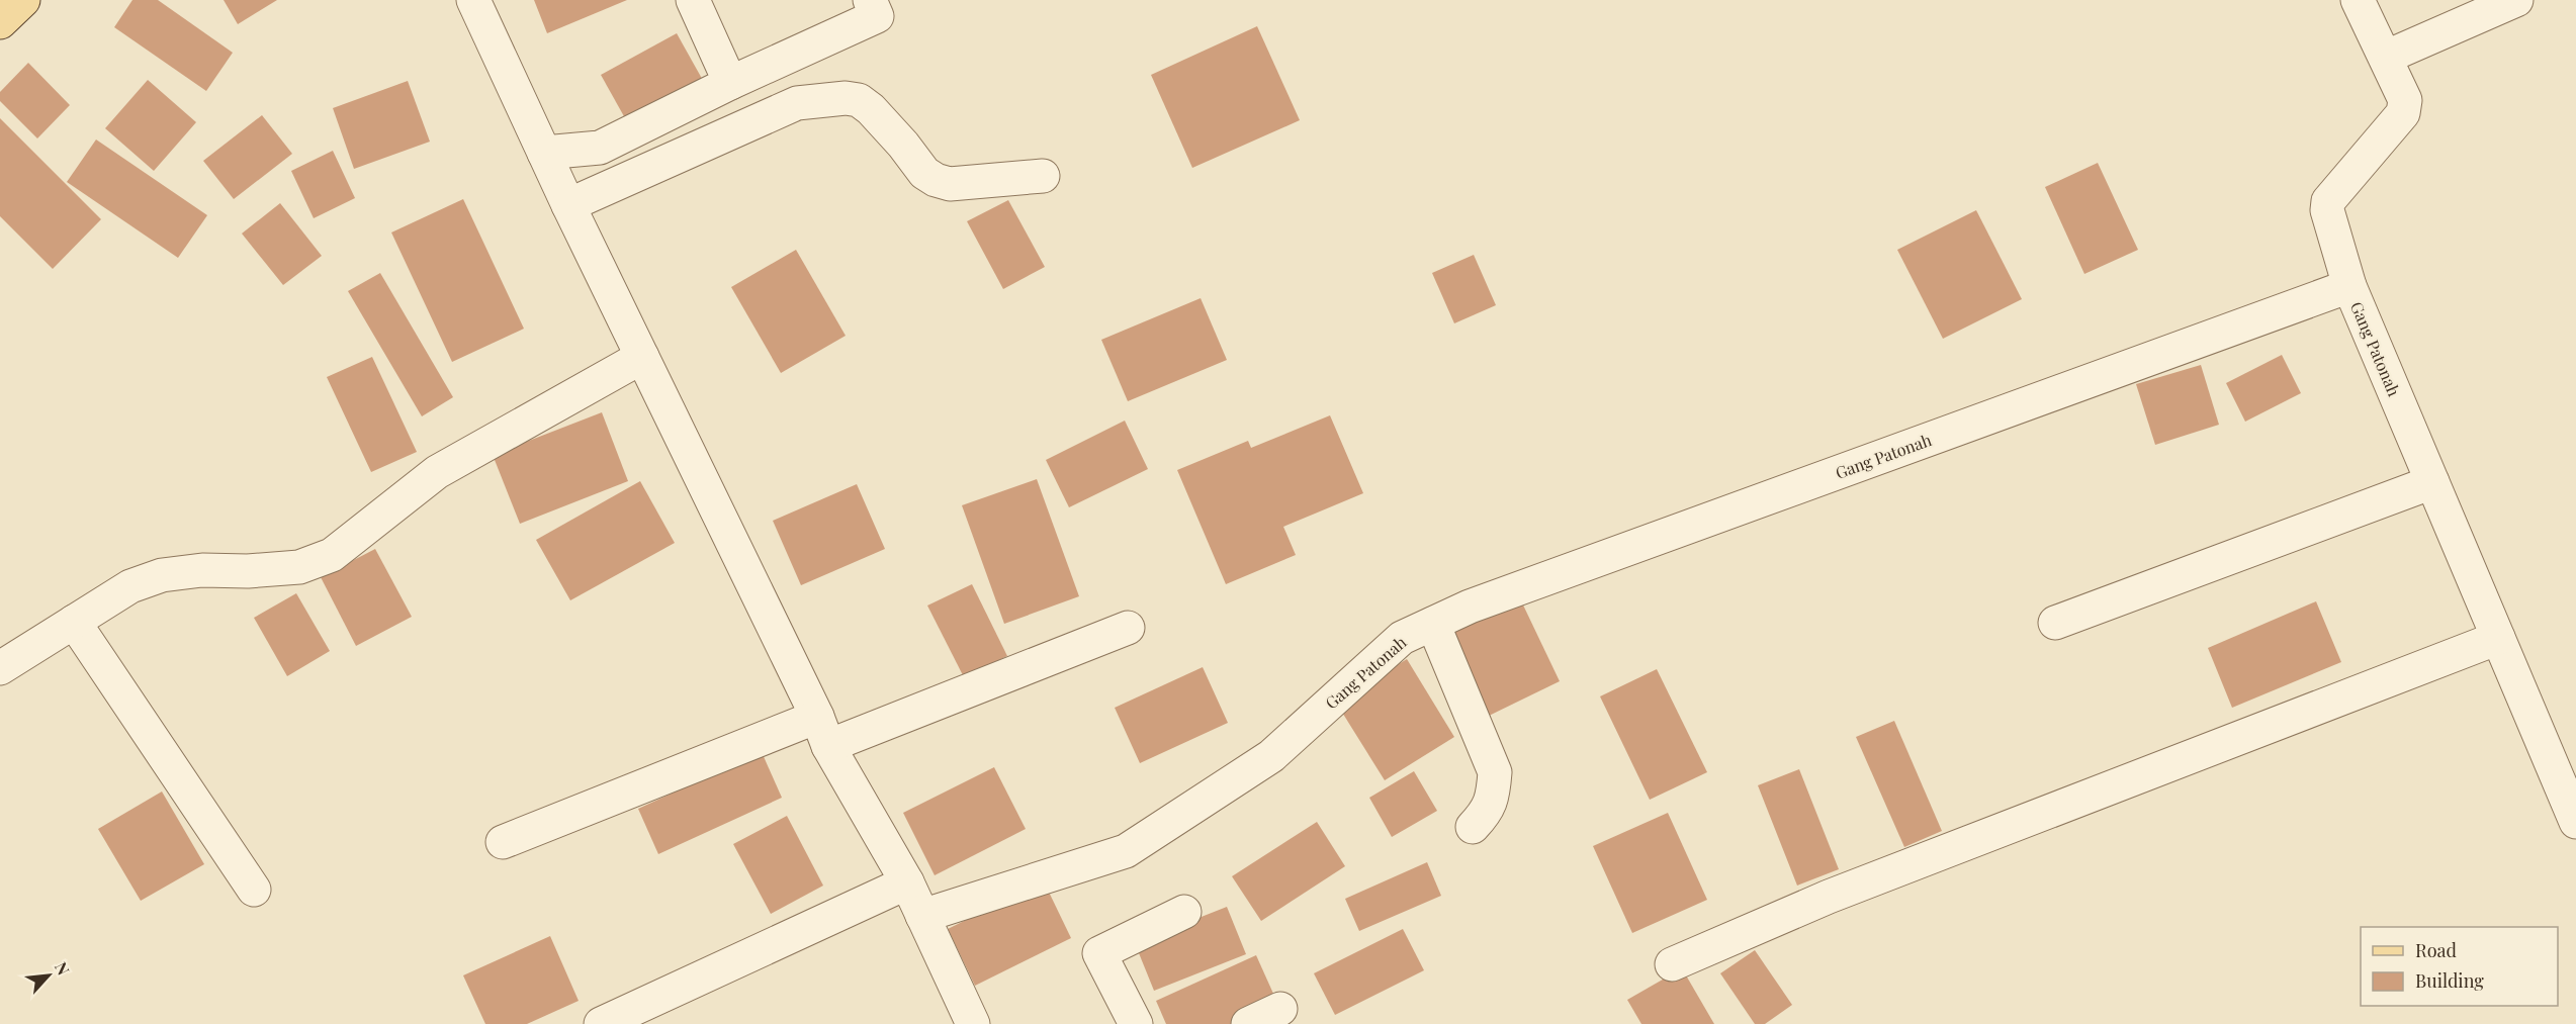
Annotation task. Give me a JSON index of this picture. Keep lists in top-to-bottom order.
{
  "streets": {
    "street": ["Gang Patonah"]
  },
  "legend": ["Road", "Building"],
  "north": "top right"
}
